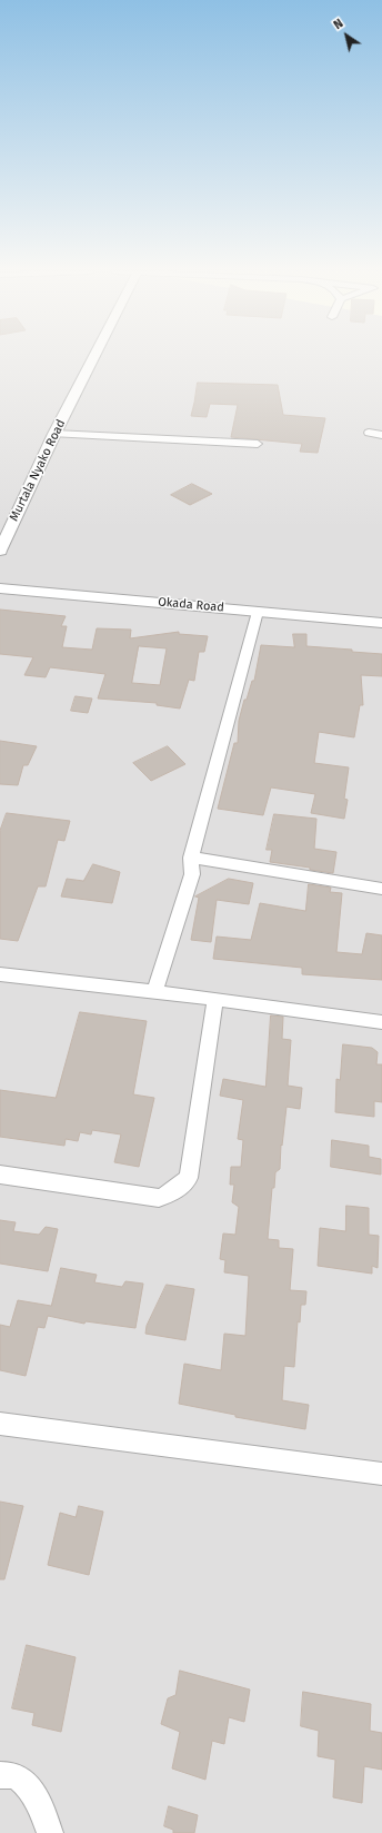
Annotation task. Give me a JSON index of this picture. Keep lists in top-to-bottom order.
{
  "streets": {
    "street": ["Murtala Nyako Road", "Okada Road"]
  },
  "north": "top left"
}
